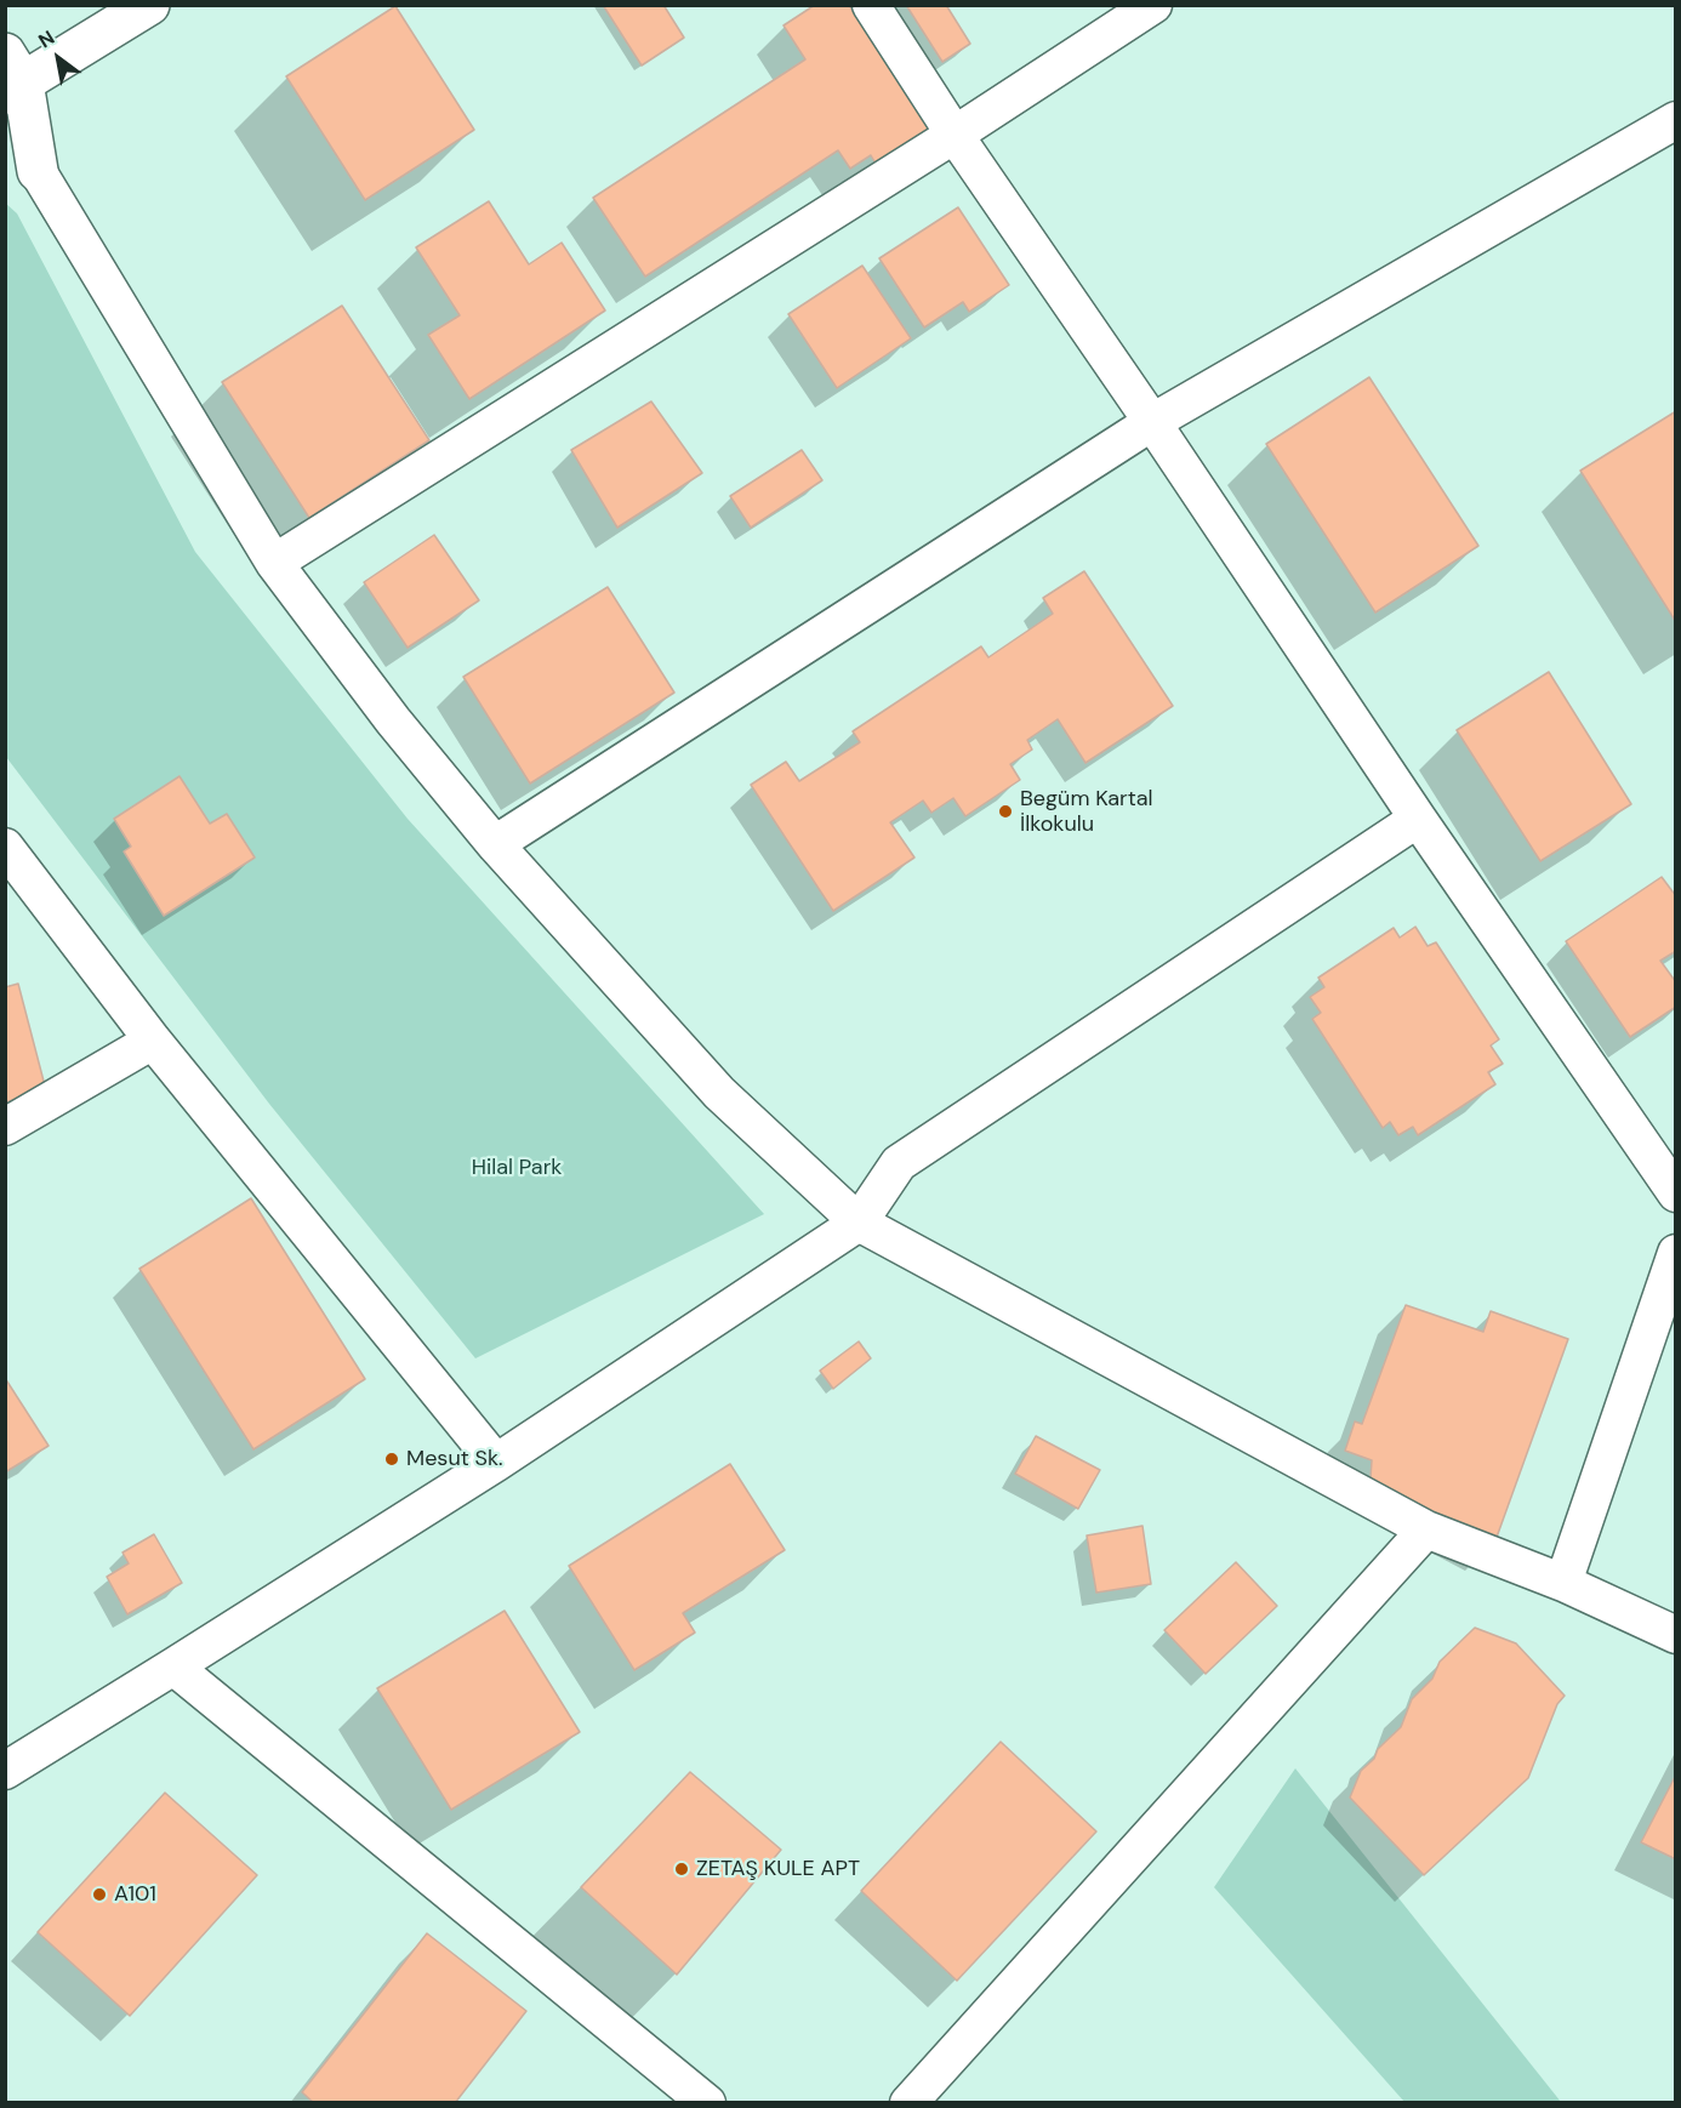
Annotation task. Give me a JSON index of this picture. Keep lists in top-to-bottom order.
{
  "parks": ["Hilal Park"],
  "places": [
    "Begüm Kartal İlkokulu",
    "Mesut Sk.",
    "ZETAŞ KULE APT",
    "A101"
  ],
  "north": "top left"
}
